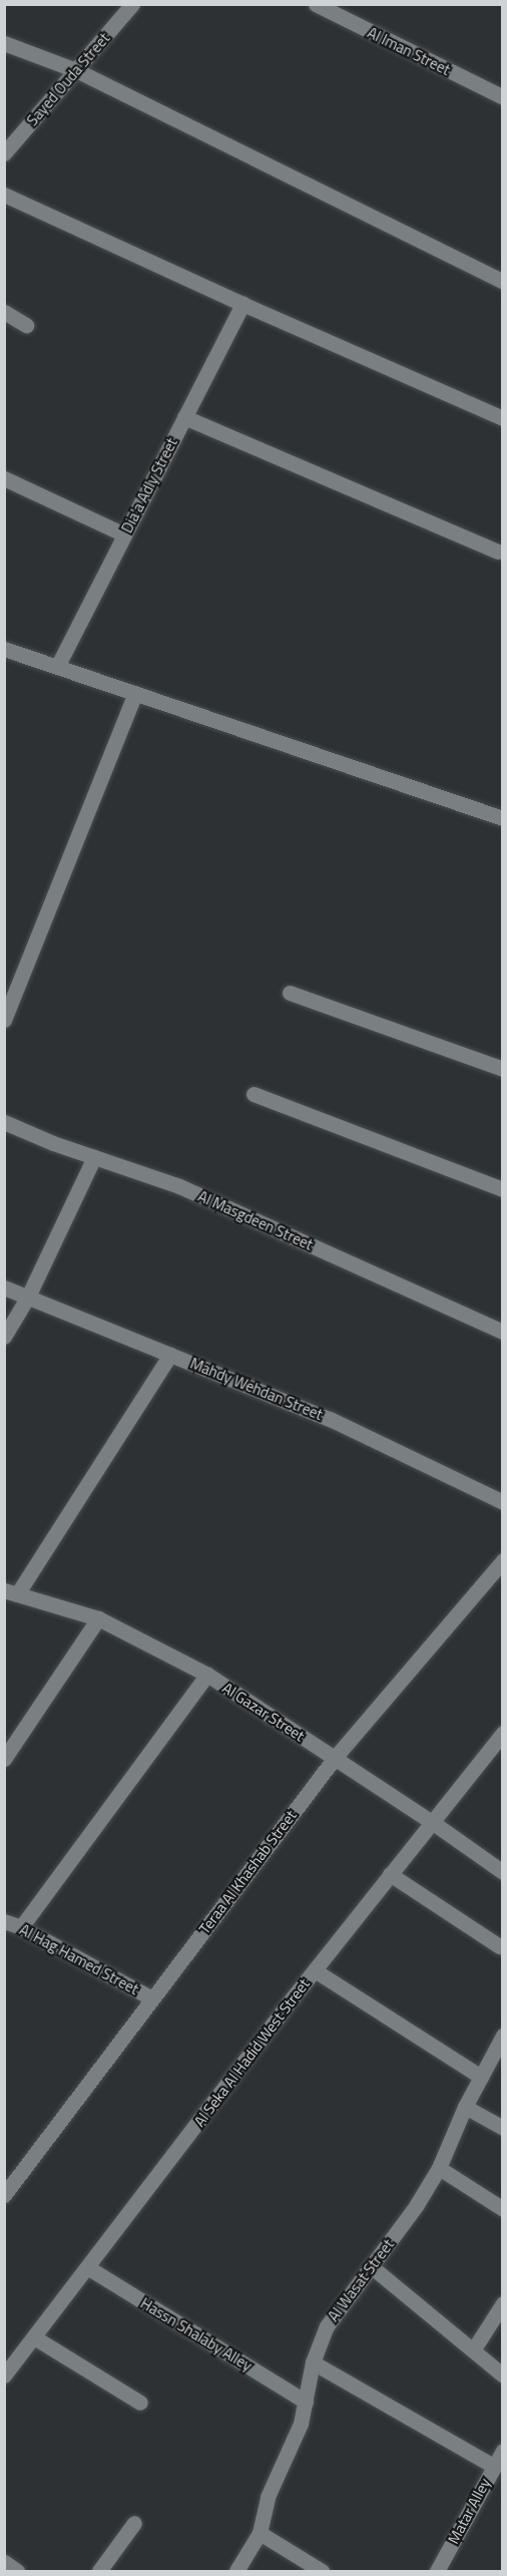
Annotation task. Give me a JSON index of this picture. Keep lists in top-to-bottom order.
{
  "streets": {
    "street": [
      "Al Iman Street",
      "Sayed Ouda Street",
      "Dia'a Adly Street",
      "Al Masgdeen Street",
      "Mahdy Wehdan Street",
      "Al Gazar Street",
      "Teraa Al Khashab Street",
      "Al Hag Hamed Street",
      "Al Seka Al Hadid West Street",
      "Al Wasat Street",
      "Hassn Shalaby Alley",
      "Matar Alley"
    ]
  },
  "crossings": [
    ["Al Gazar Street", "Teraa Al Khashab Street"],
    ["Al Gazar Street", "Al Seka Al Hadid West Street"],
    ["Teraa Al Khashab Street", "Al Hag Hamed Street"],
    ["Al Seka Al Hadid West Street", "Hassn Shalaby Alley"],
    ["Al Wasat Street", "Hassn Shalaby Alley"]
  ]
}
